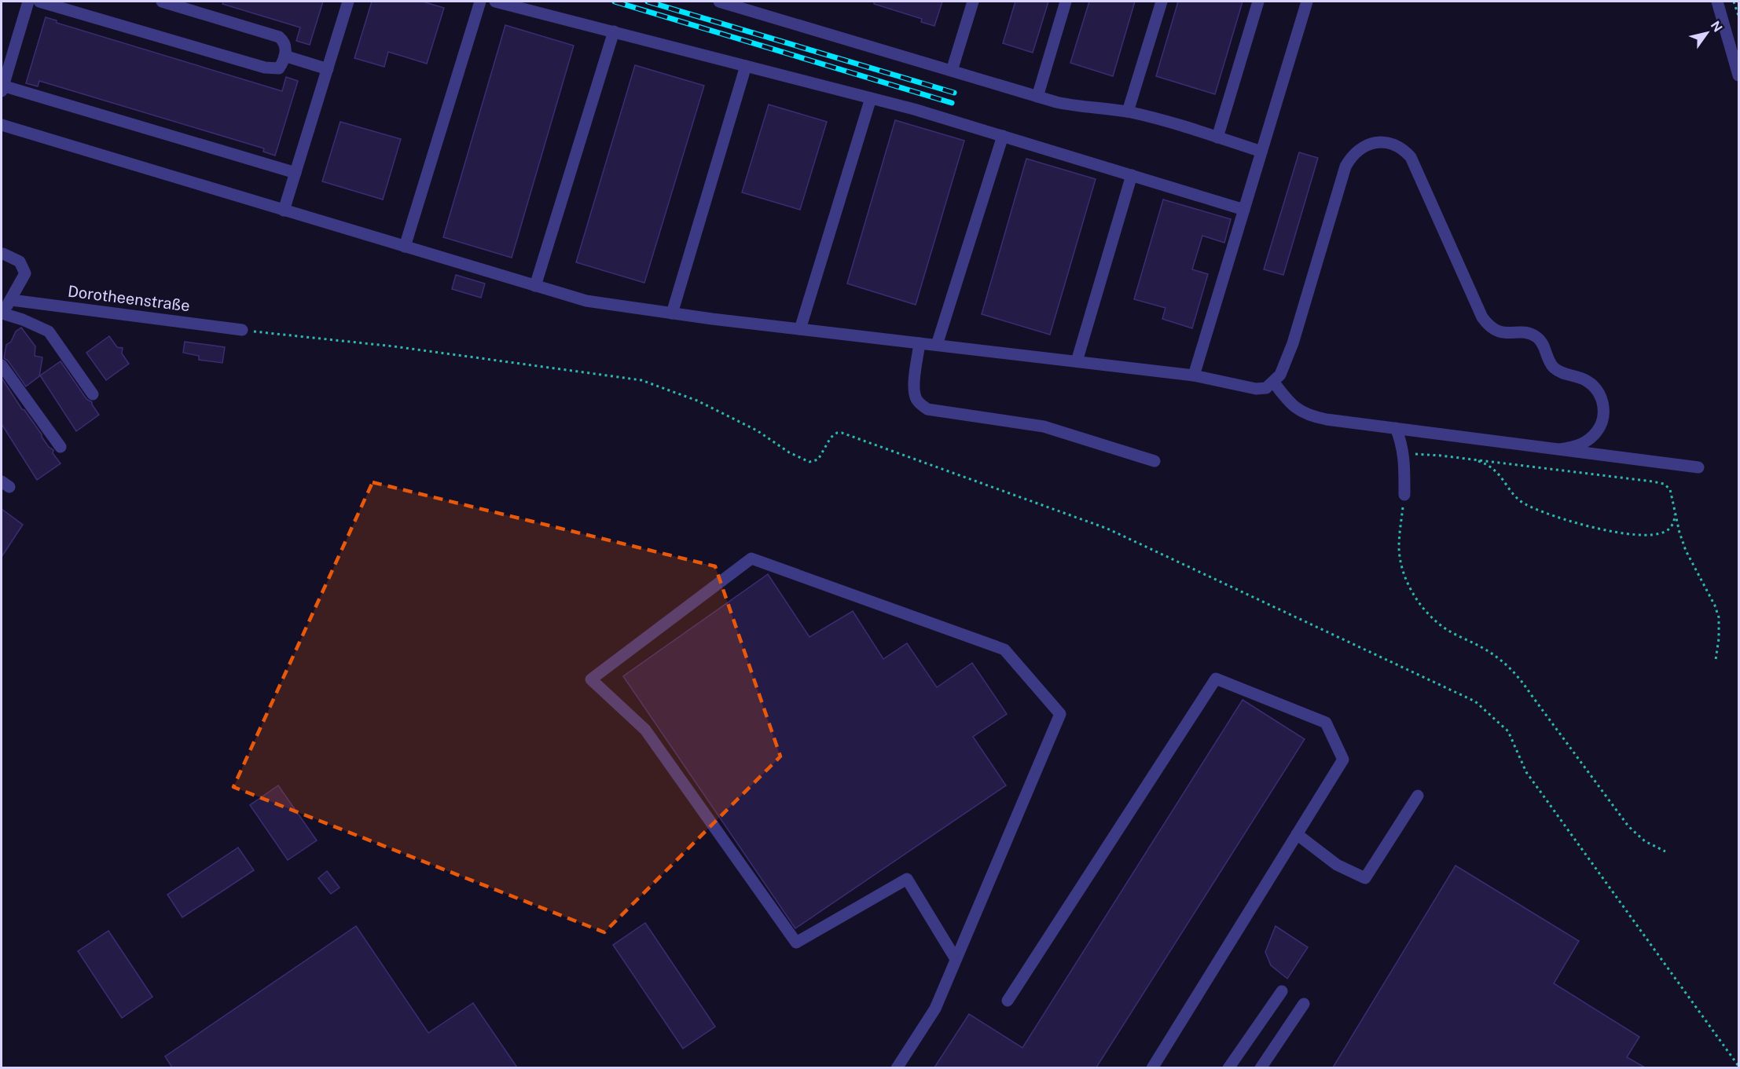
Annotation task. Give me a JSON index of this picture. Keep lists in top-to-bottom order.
{
  "streets": {
    "street": ["Dorotheenstraße"]
  },
  "north": "top right"
}
